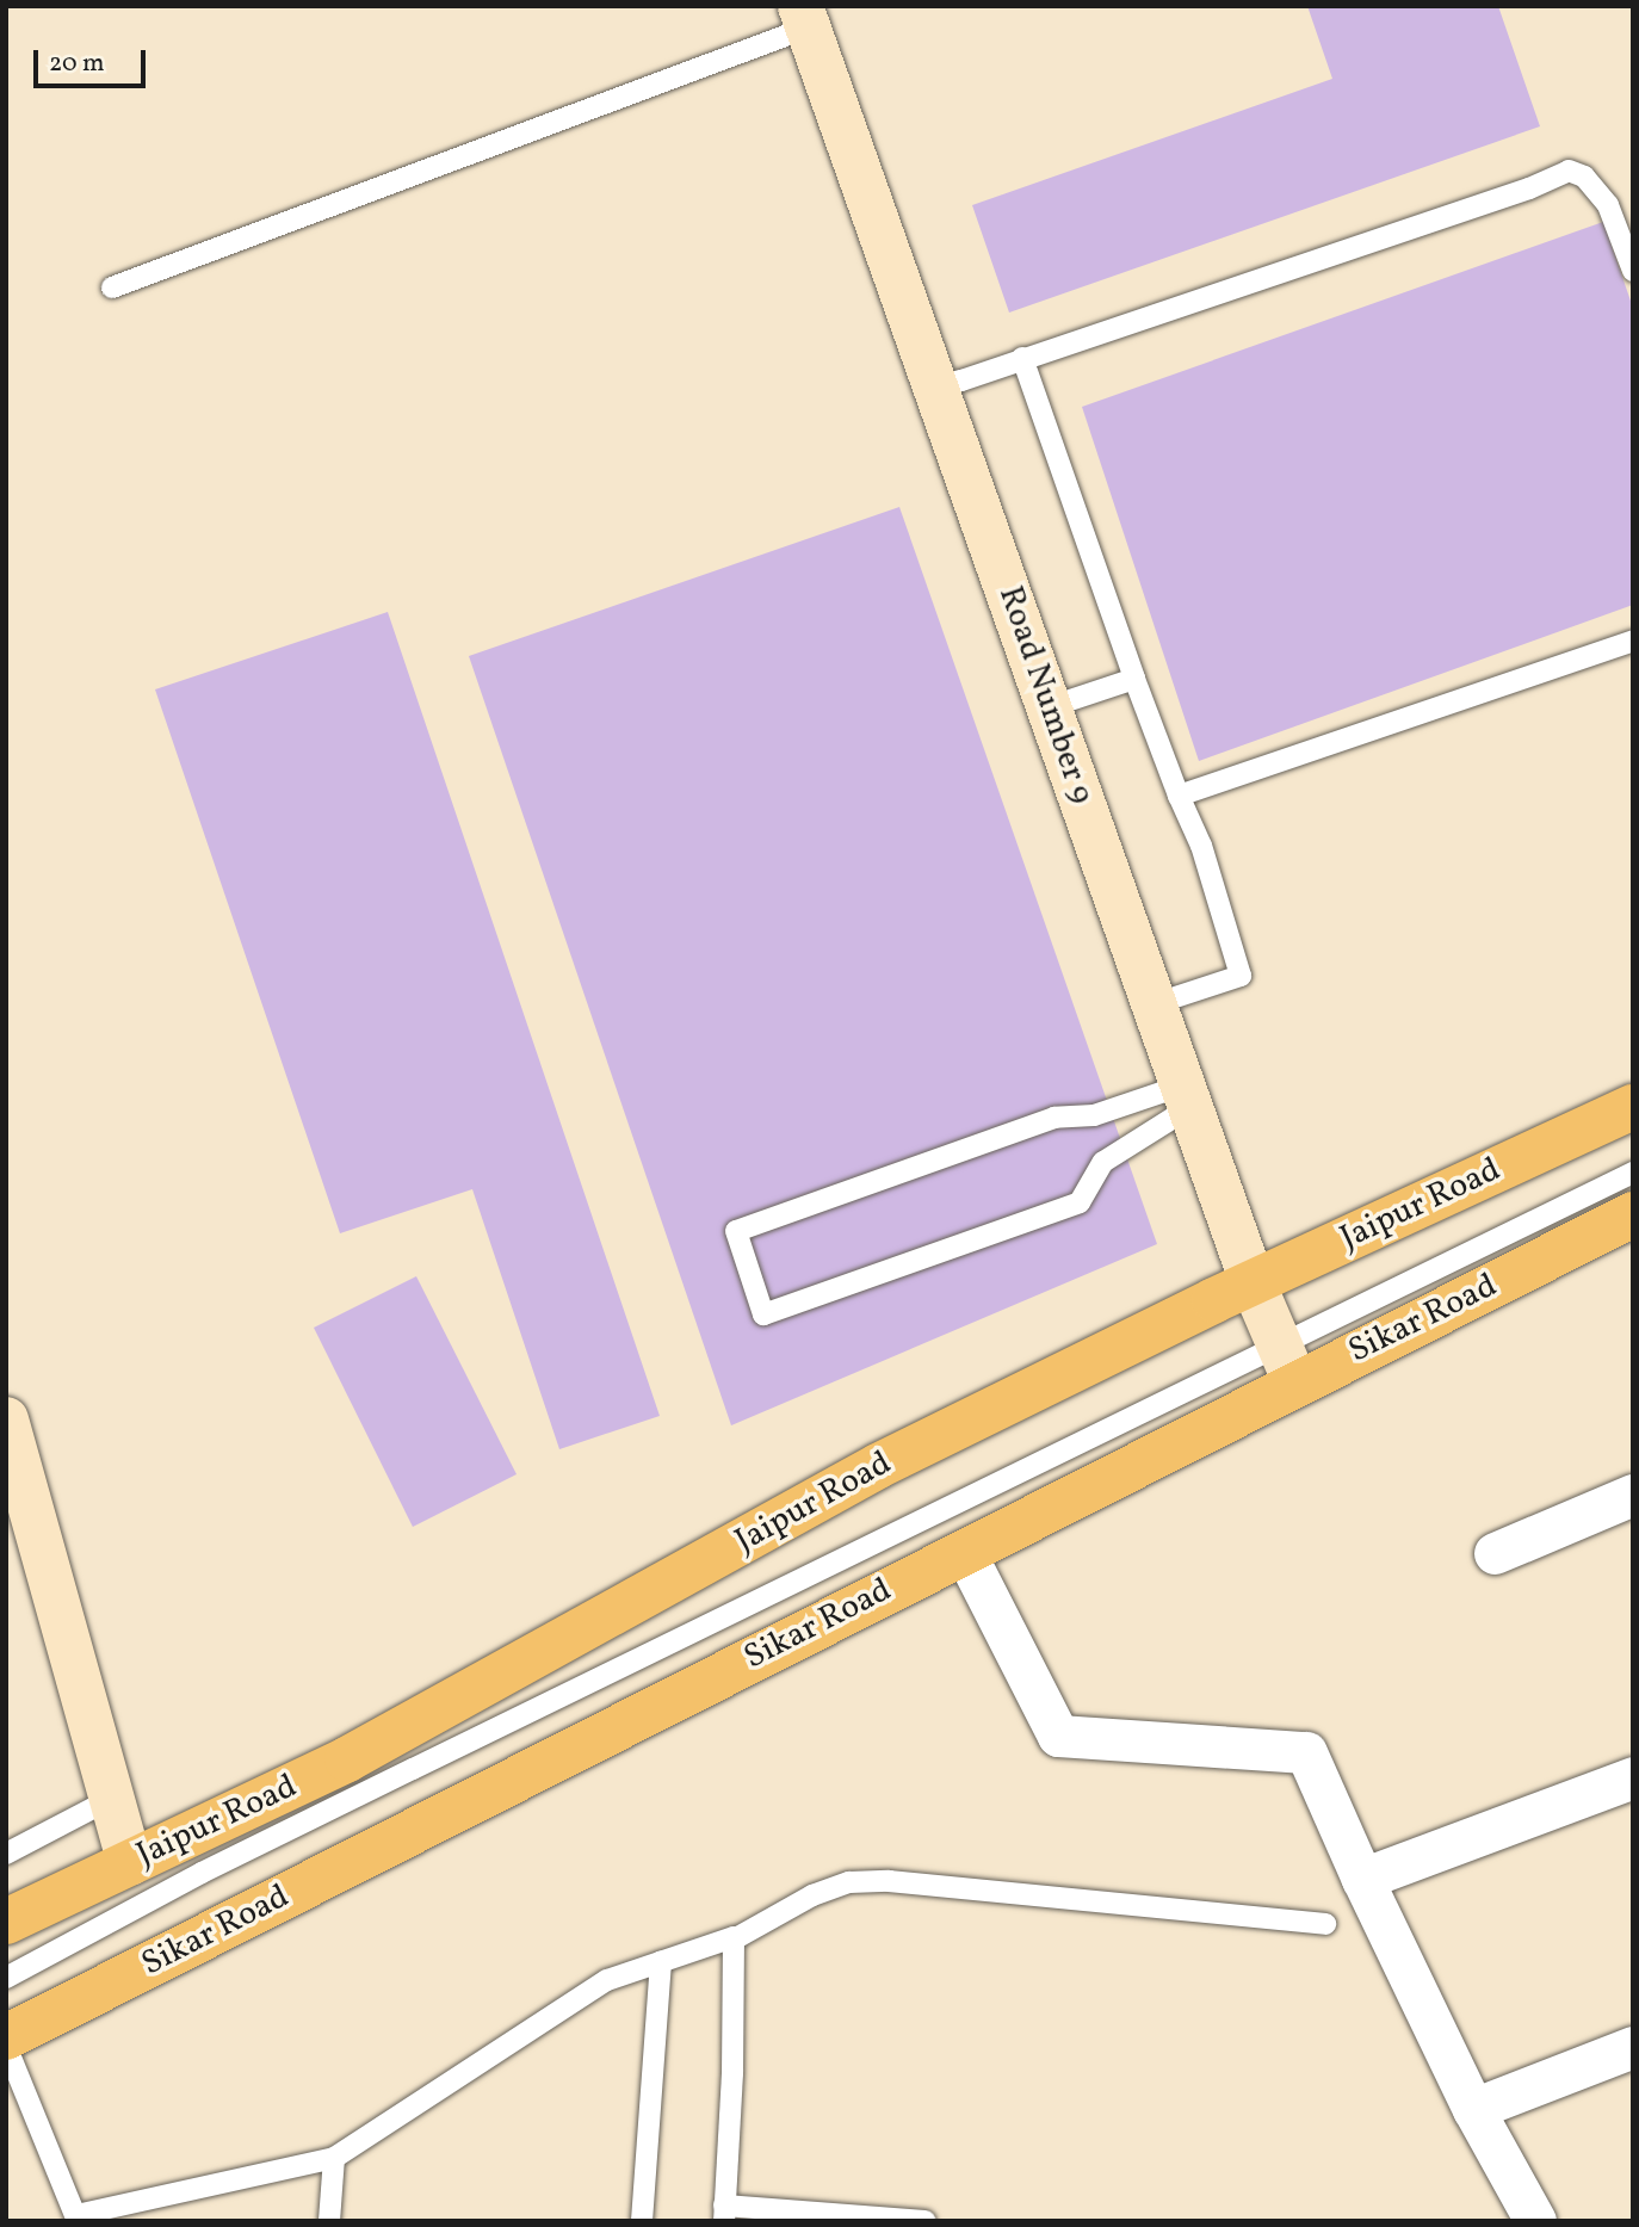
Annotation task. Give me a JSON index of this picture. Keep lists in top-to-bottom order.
{
  "streets": {
    "main road": ["Jaipur Road", "Sikar Road"],
    "street": ["Road Number 9"]
  },
  "crossings": [
    ["Road Number 9", "Jaipur Road"],
    ["Road Number 9", "Sikar Road"]
  ],
  "scale_bar": "20 m"
}
